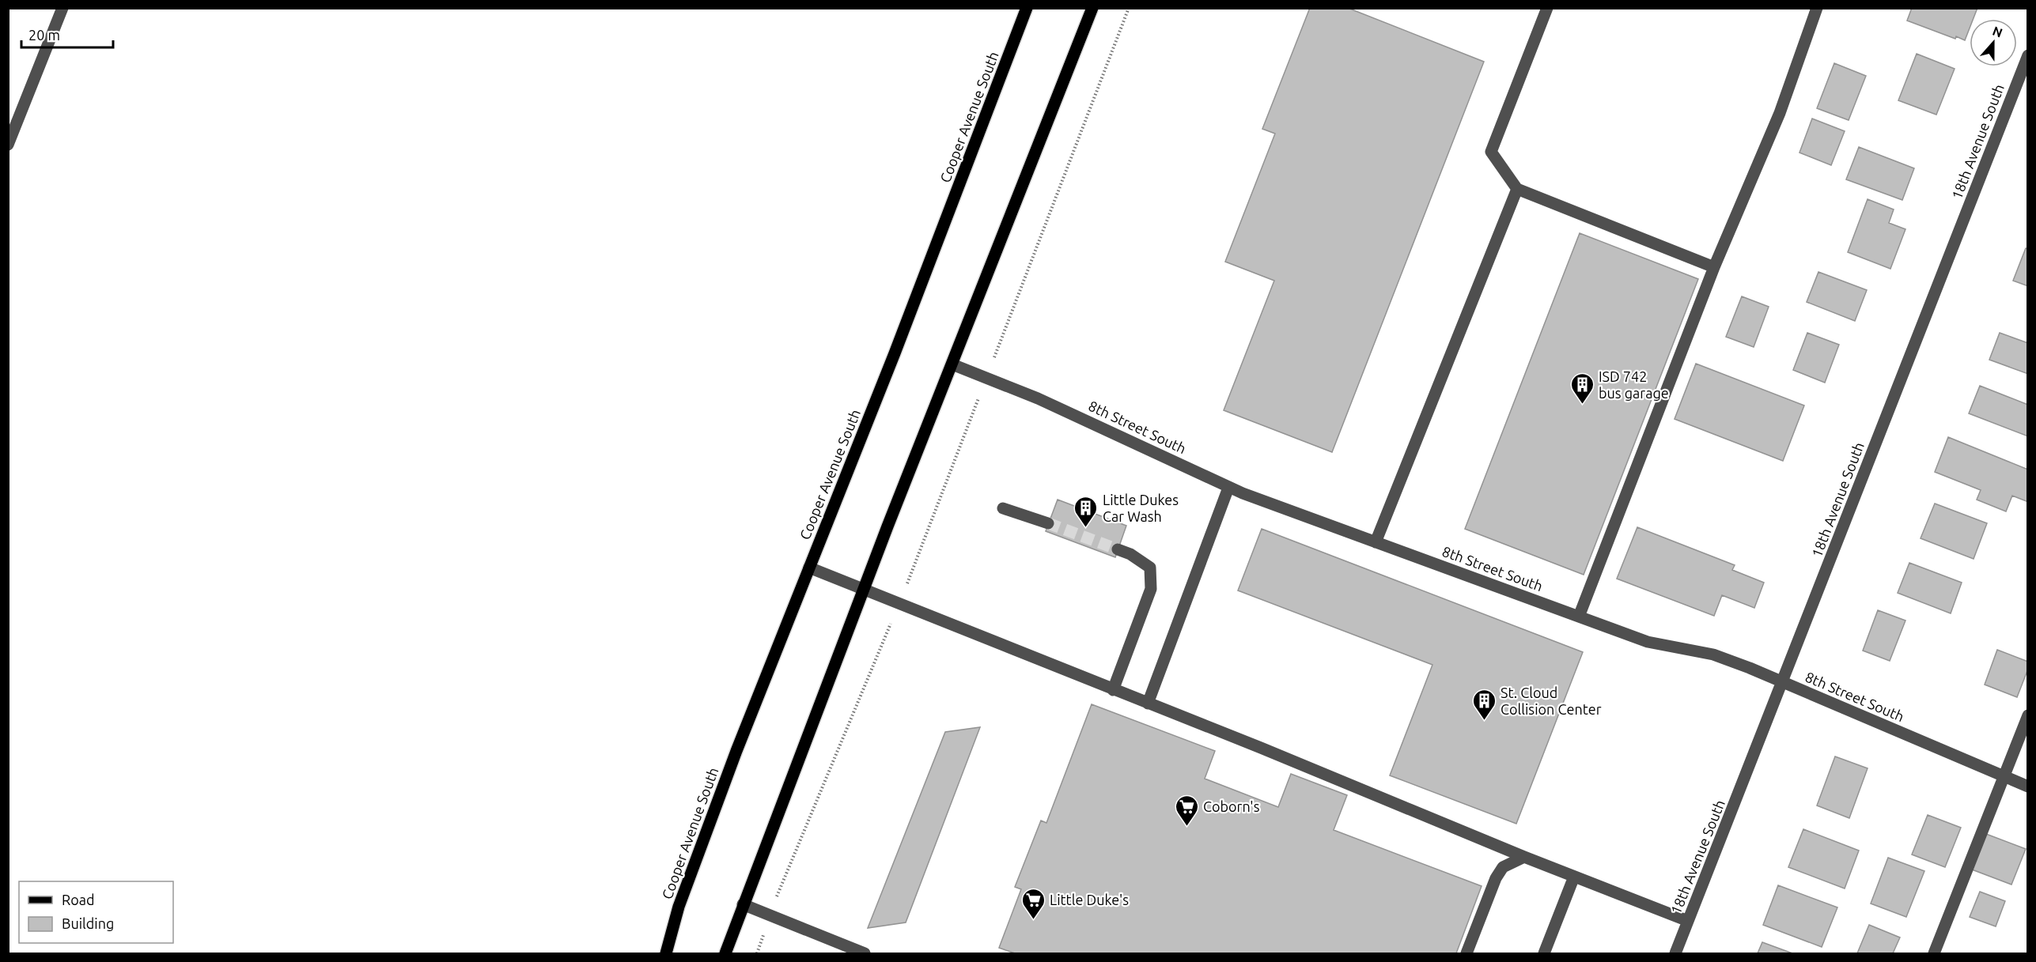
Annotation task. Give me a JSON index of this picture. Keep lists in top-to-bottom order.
{
  "streets": {
    "main road": ["Cooper Avenue South"],
    "street": ["18th Avenue South", "8th Street South"]
  },
  "crossings": [
    ["18th Avenue South", "8th Street South"]
  ],
  "places": {
    "building": ["ISD 742 bus garage", "Little Dukes Car Wash", "St. Cloud Collision Center"],
    "supermarket": ["Coborn's", "Little Duke's"]
  },
  "legend": ["Road", "Building"],
  "scale_bar": "20 m",
  "north": "top"
}
